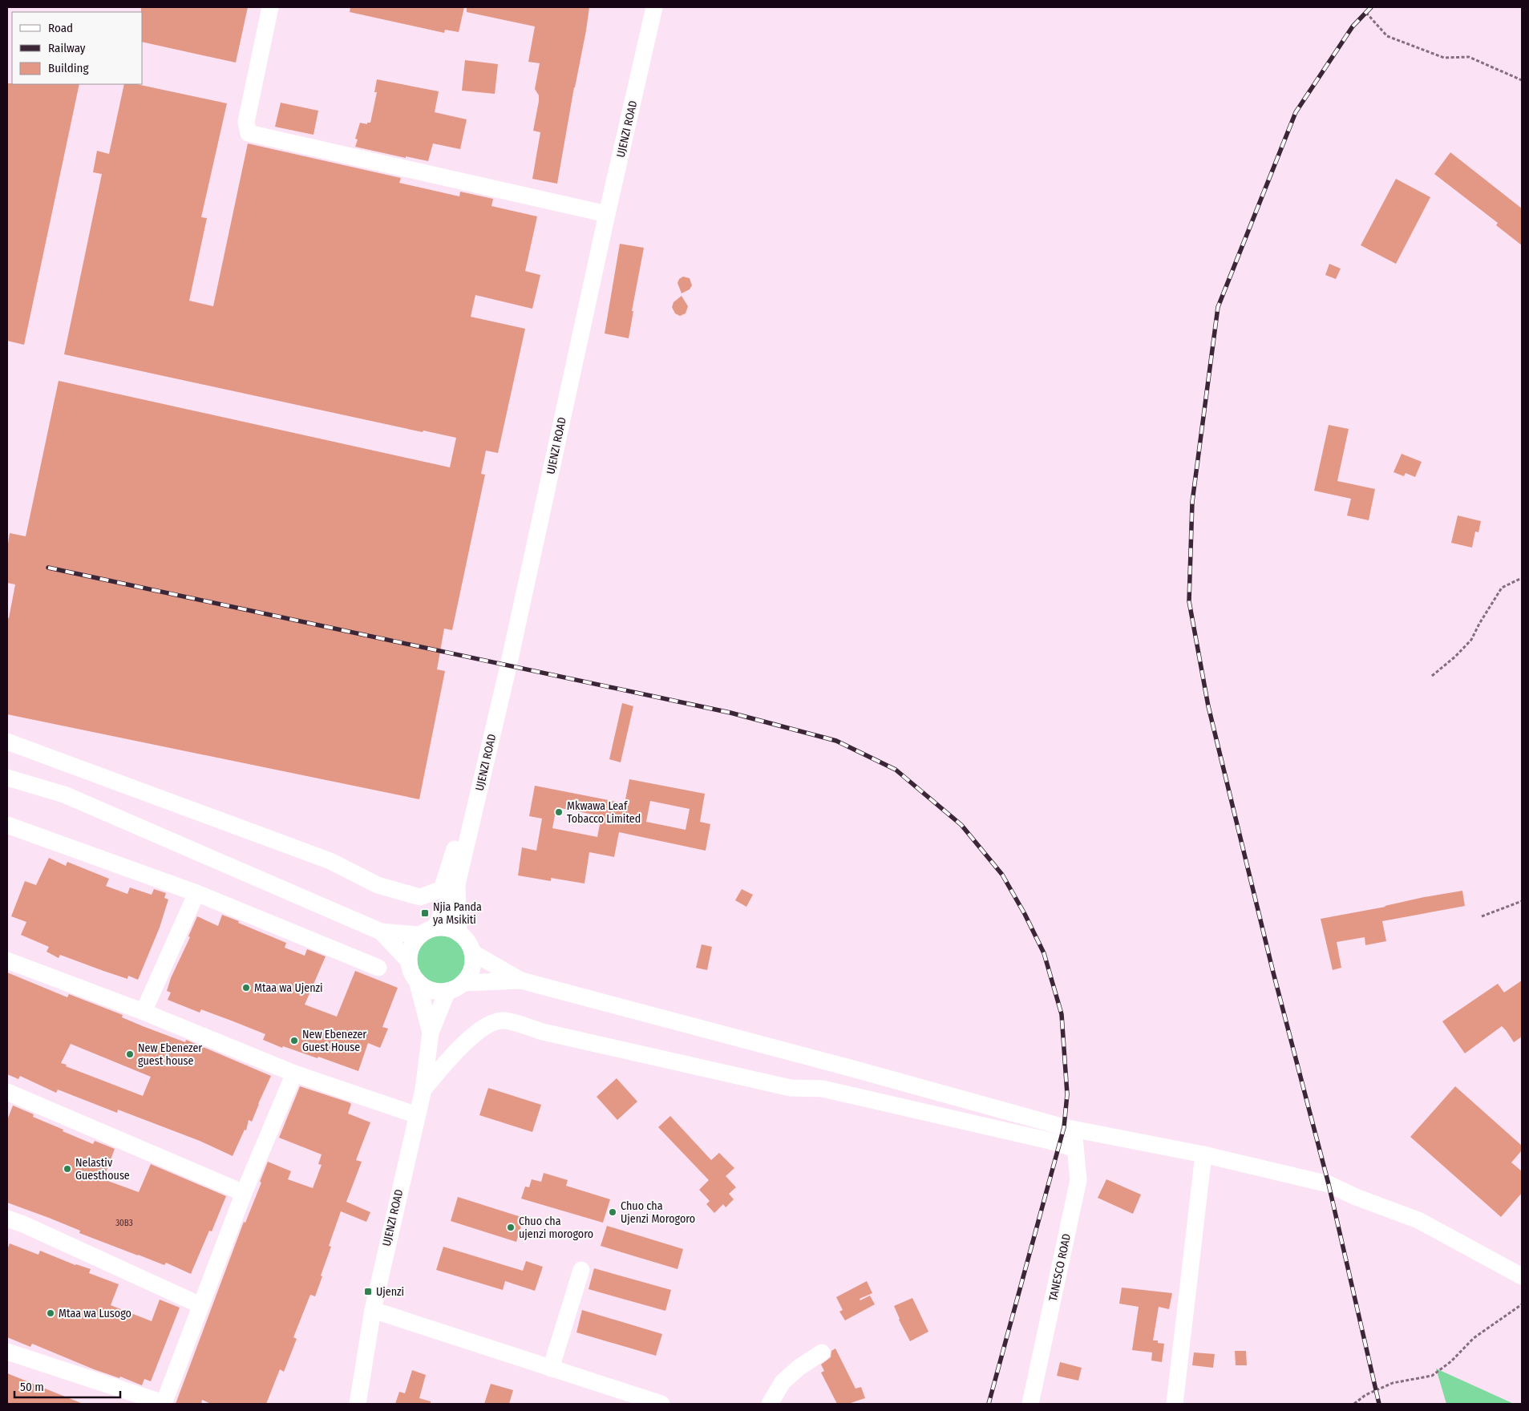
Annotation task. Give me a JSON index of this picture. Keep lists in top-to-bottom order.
{
  "streets": {
    "street": ["UJENZI ROAD", "TANESCO ROAD"]
  },
  "places": {
    "other": [
      "Mkwawa Leaf Tobacco Limited",
      "Mtaa wa Ujenzi",
      "New Ebenezer Guest House",
      "New Ebenezer guest house",
      "Nelastiv Guesthouse",
      "Chuo cha Ujenzi Morogoro",
      "Chuo cha ujenzi morogoro",
      "Mtaa wa Lusogo"
    ],
    "transit": ["Njia Panda ya Msikiti", "Ujenzi"]
  },
  "house_numbers": ["30B3"],
  "legend": ["Road", "Railway", "Building"],
  "scale_bar": "50 m"
}
